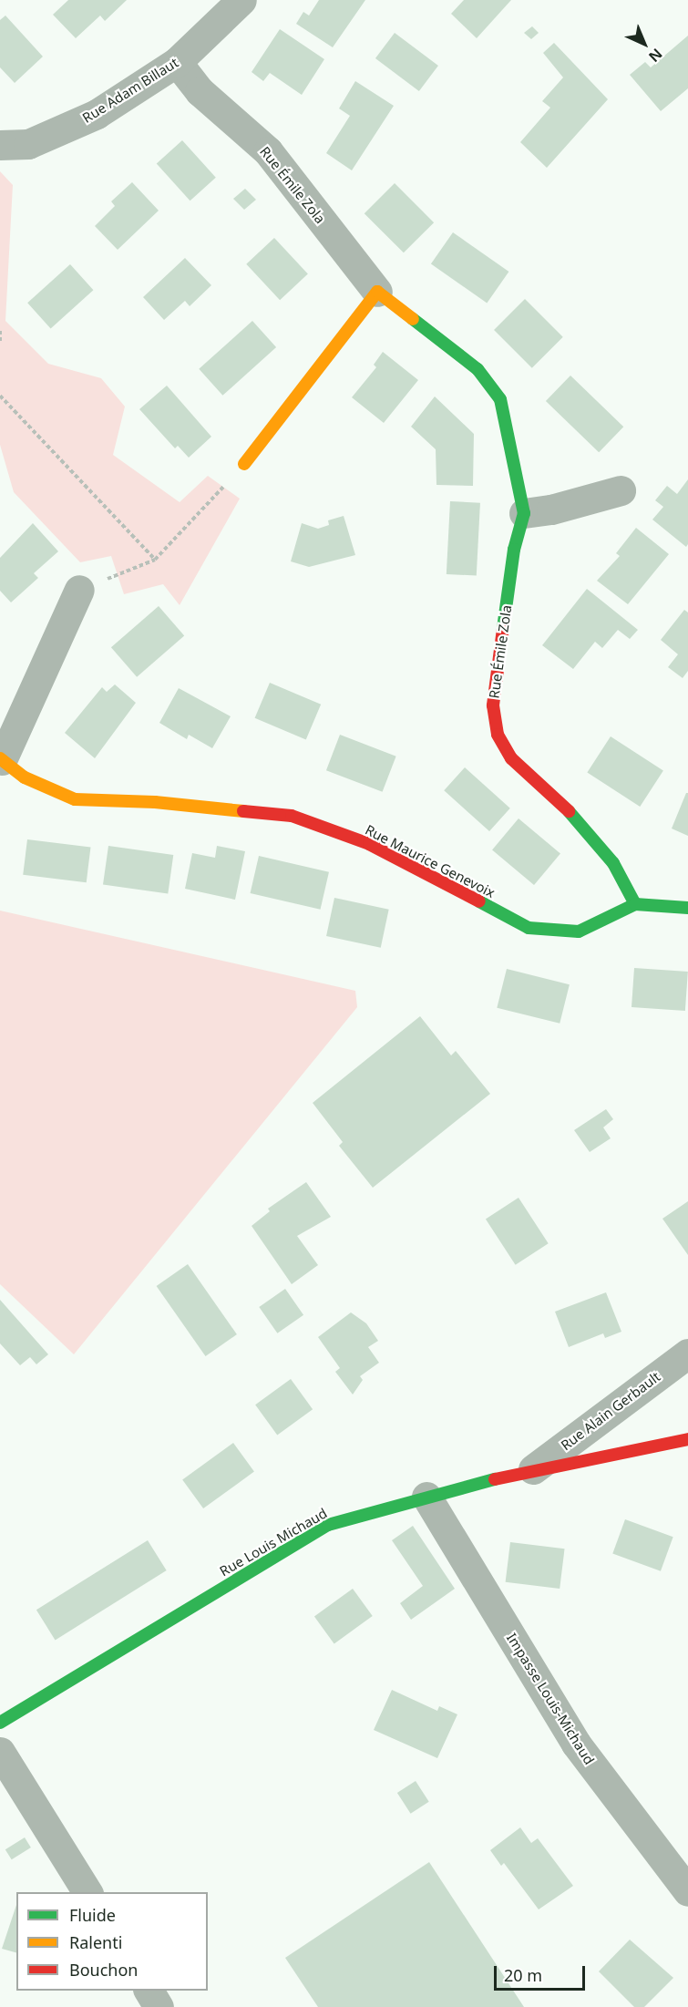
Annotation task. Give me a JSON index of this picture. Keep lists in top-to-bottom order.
{
  "streets": {
    "street": [
      "Rue Adam Billaut",
      "Rue Émile Zola",
      "Rue Maurice Genevoix",
      "Rue Alain Gerbault",
      "Rue Louis Michaud",
      "Impasse Louis-Michaud"
    ]
  },
  "crossings": [
    ["Rue Adam Billaut", "Rue Émile Zola"],
    ["Rue Émile Zola", "Rue Maurice Genevoix"],
    ["Rue Alain Gerbault", "Rue Louis Michaud"],
    ["Rue Louis Michaud", "Impasse Louis-Michaud"]
  ],
  "legend": ["Fluide", "Ralenti", "Bouchon"],
  "scale_bar": "20 m",
  "north": "bottom right"
}
